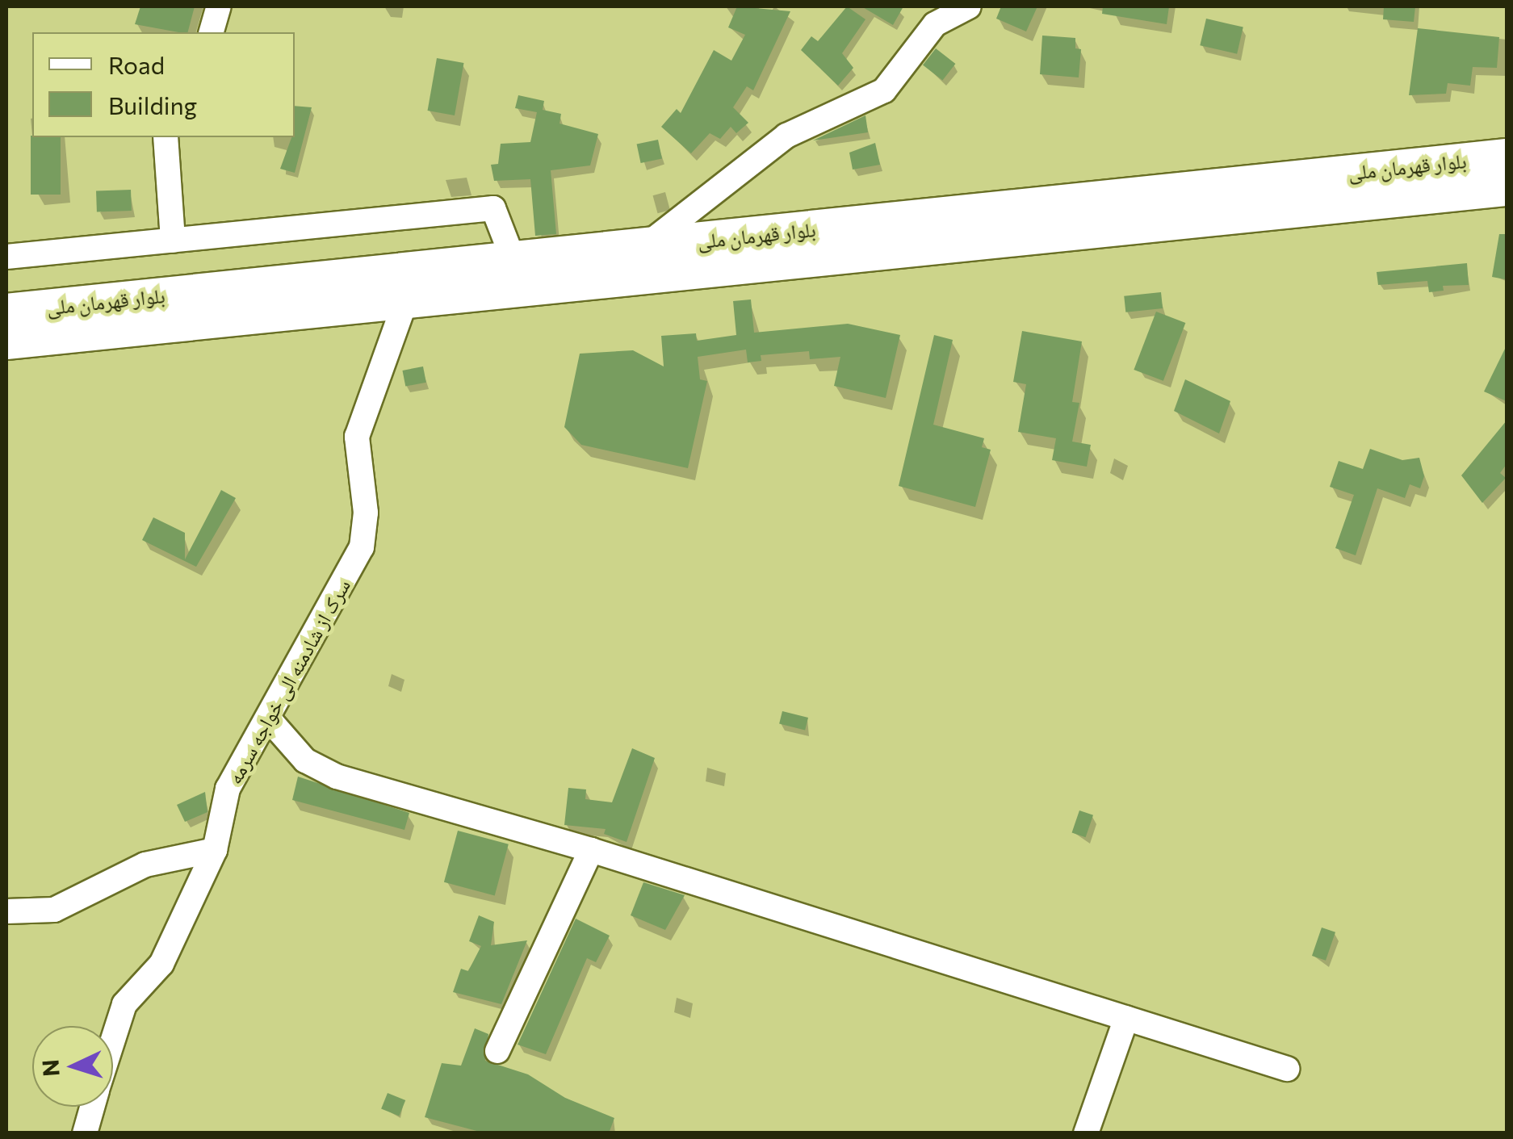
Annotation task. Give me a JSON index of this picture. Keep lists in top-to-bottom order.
{
  "streets": {
    "highway": ["بلوار قهرمان ملی"],
    "street": ["سرک از شادمنه الی خواجه سرمه"]
  },
  "crossings": [
    ["بلوار قهرمان ملی", "سرک از شادمنه الی خواجه سرمه"]
  ],
  "legend": ["Road", "Building"],
  "north": "left"
}
